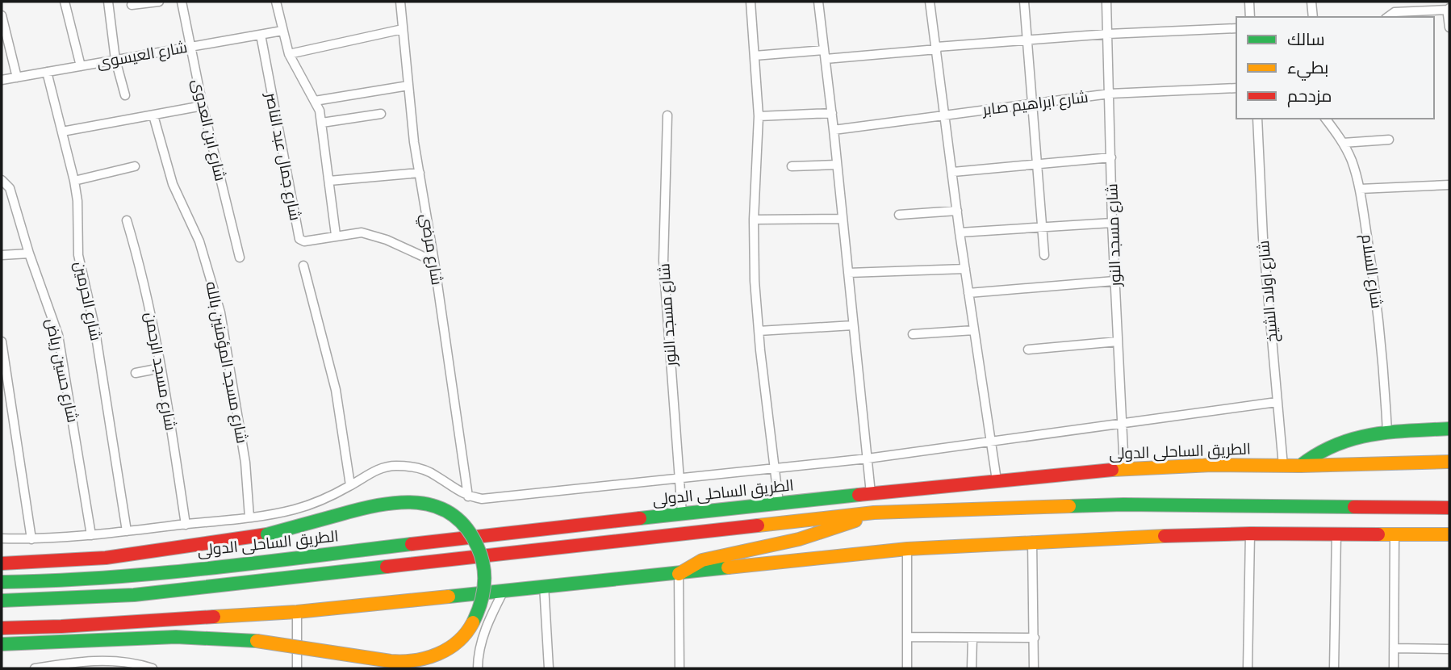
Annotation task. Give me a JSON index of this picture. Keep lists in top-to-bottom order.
{
  "streets": {
    "main road": ["الطريق الساحلى الدولى"],
    "street": [
      "شارع العيسوى",
      "شارع ابراهيم صابر",
      "شارع ابن العدوى",
      "شارع جمال عبد الناصر",
      "شارع مسجد النور",
      "شارع مرضي",
      "شارع السلام",
      "شارع اولاد الشيخ",
      "شارع الحرمين",
      "شارع مسجد المؤمنين بالله",
      "شارع حسين رياض",
      "شارع مسجد الرحمن"
    ]
  },
  "crossings": [
    ["شارع العيسوى", "شارع ابن العدوى"],
    ["شارع العيسوى", "شارع جمال عبد الناصر"],
    ["شارع العيسوى", "شارع الحرمين"],
    ["شارع ابراهيم صابر", "شارع مسجد النور"],
    ["شارع جمال عبد الناصر", "شارع مرضي"],
    ["شارع مسجد النور", "الطريق الساحلى الدولى"],
    ["شارع اولاد الشيخ", "الطريق الساحلى الدولى"]
  ],
  "legend": ["سالك", "بطيء", "مزدحم"]
}
